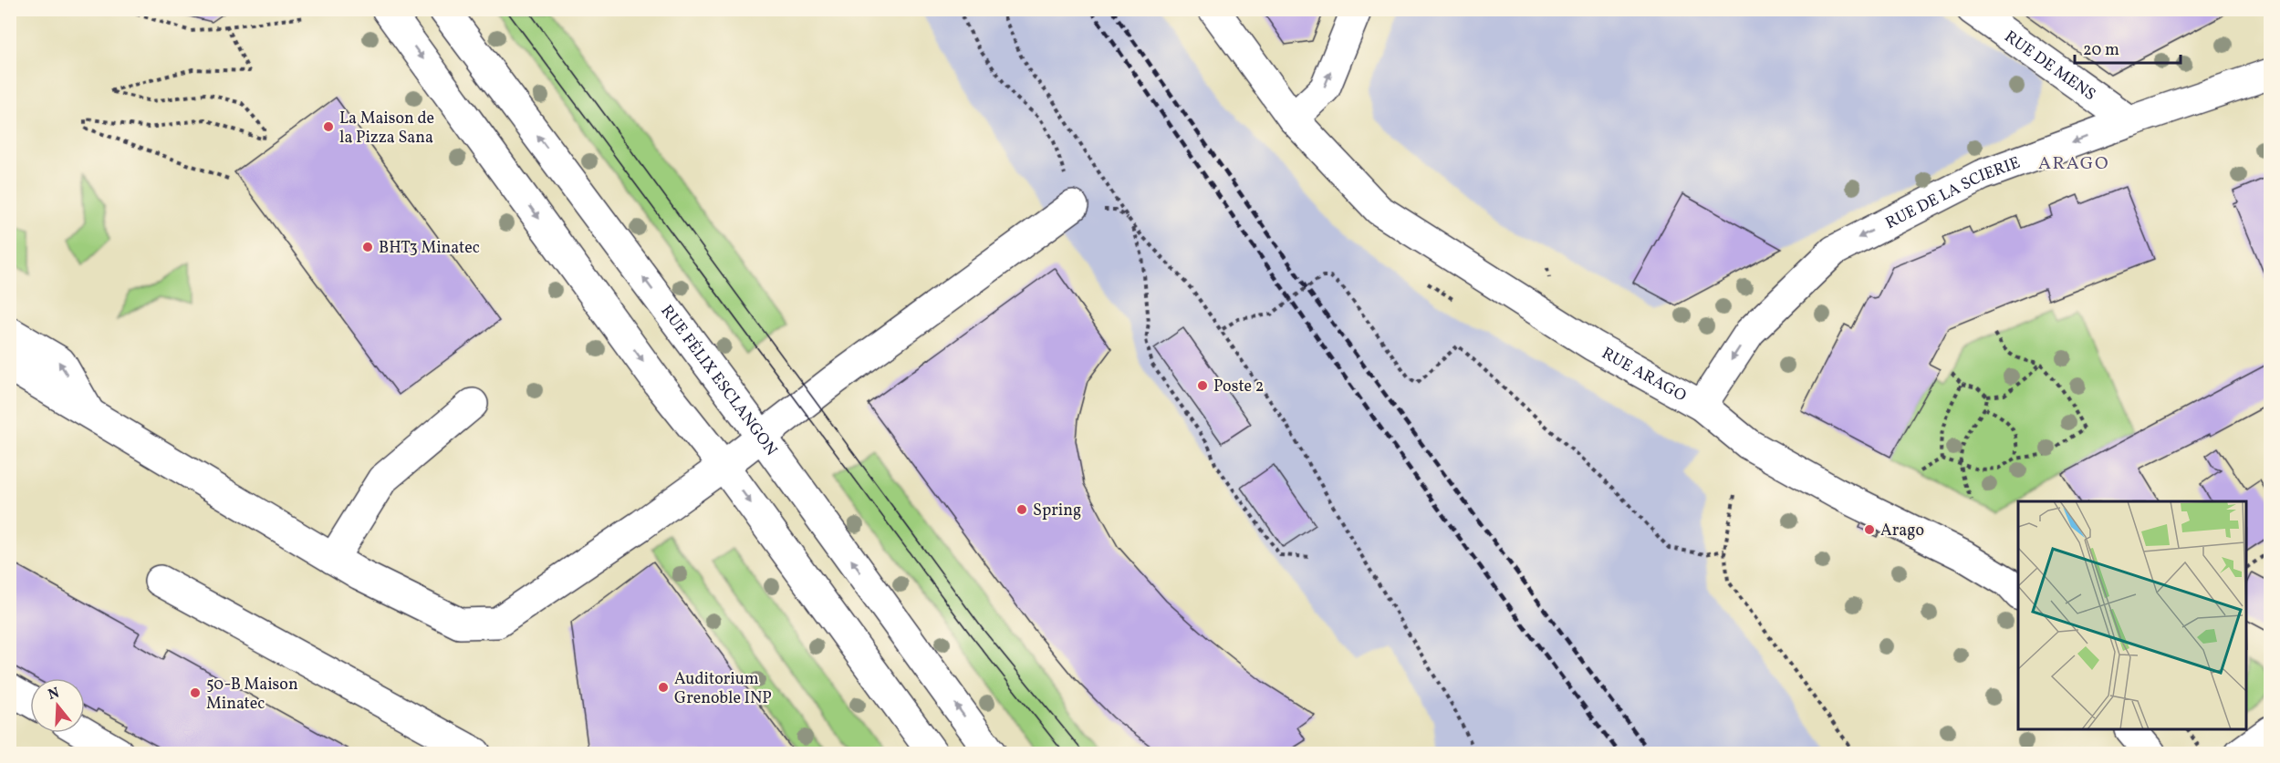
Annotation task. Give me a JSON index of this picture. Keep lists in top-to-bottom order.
{
  "streets": {
    "street": [
      "RUE DE MENS",
      "RUE DE LA SCIERIE",
      "RUE ARAGO",
      "RUE FÉLIX ESCLANGON"
    ]
  },
  "crossings": [
    ["RUE DE MENS", "RUE DE LA SCIERIE"],
    ["RUE DE LA SCIERIE", "RUE ARAGO"]
  ],
  "one_way": ["RUE DE LA SCIERIE"],
  "districts": ["ARAGO"],
  "places": [
    "La Maison de la Pizza Sana",
    "BHT3 Minatec",
    "Poste 2",
    "Spring",
    "Arago",
    "Auditorium Grenoble INP",
    "50-B Maison Minatec"
  ],
  "scale_bar": "20 m",
  "north": "top"
}
